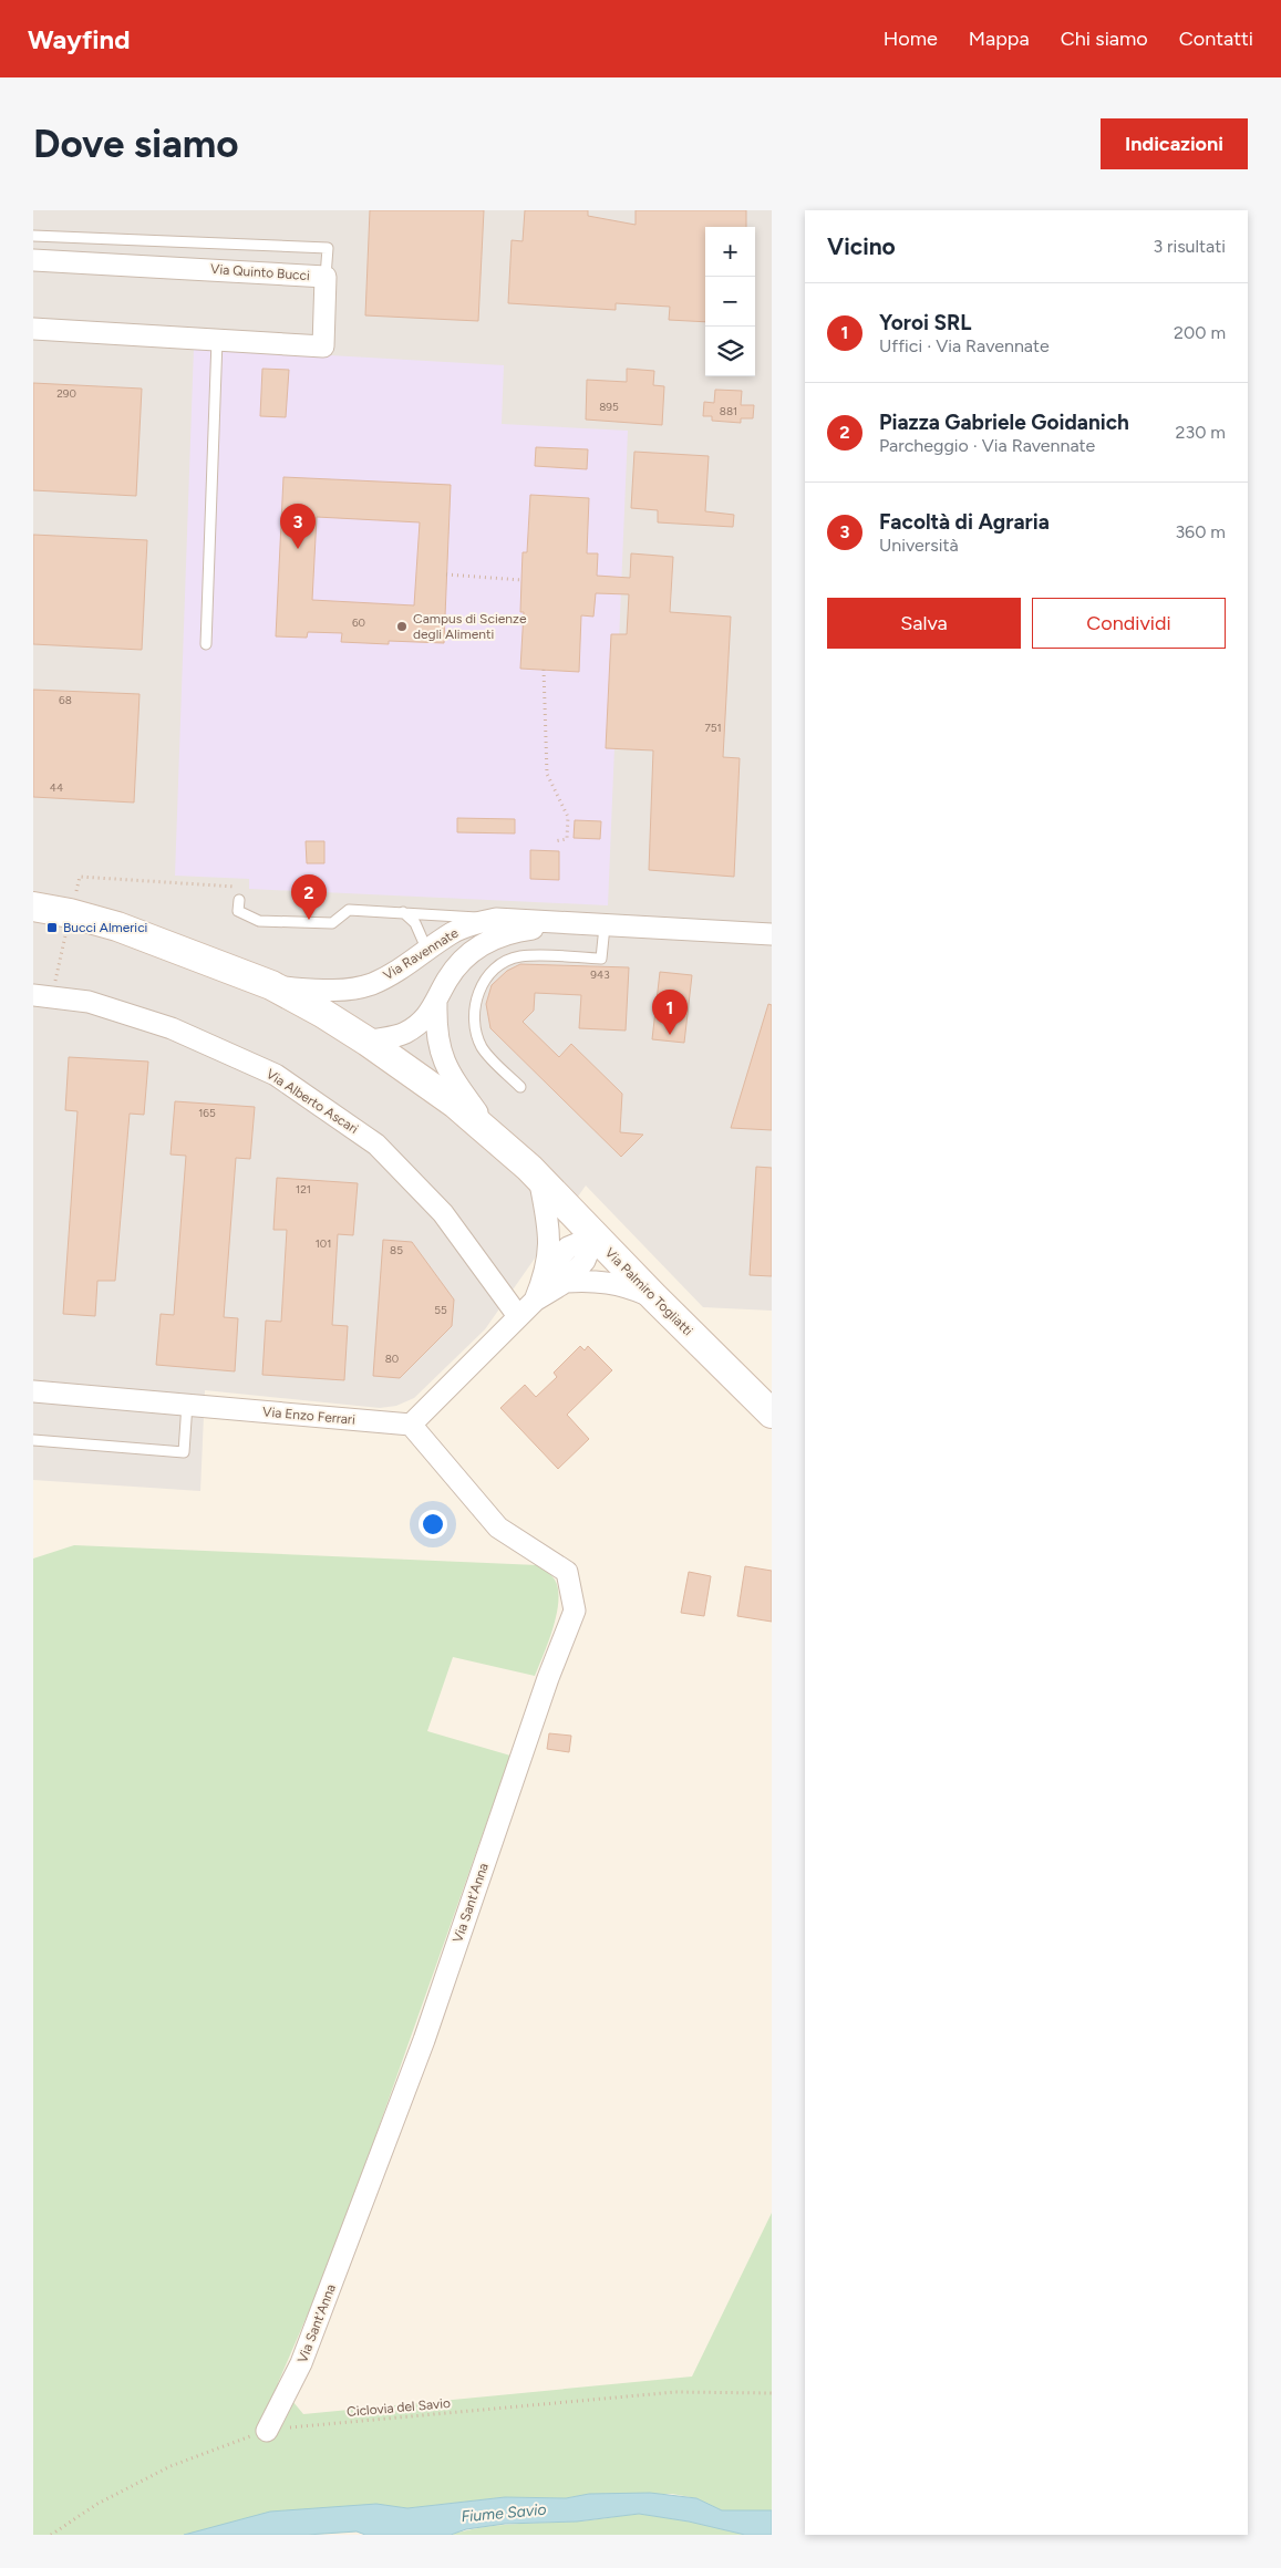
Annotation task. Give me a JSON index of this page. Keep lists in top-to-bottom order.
{
  "streets": {
    "main road": ["Via Ravennate", "Via Palmiro Togliatti"],
    "street": [
      "Via Quinto Bucci",
      "Via Alberto Ascari",
      "Via Enzo Ferrari",
      "Via Sant'Anna"
    ],
    "path": ["Ciclovia del Savio"]
  },
  "crossings": [
    ["Via Ravennate", "Via Palmiro Togliatti"],
    ["Via Enzo Ferrari", "Via Sant'Anna"],
    ["Via Sant'Anna", "Ciclovia del Savio"]
  ],
  "water": ["Fiume Savio"],
  "places": {
    "other": ["Campus di Scienze degli Alimenti"],
    "transit": ["Bucci Almerici"]
  },
  "house_numbers": [
    "290",
    "895",
    "881",
    "60",
    "68",
    "751",
    "44",
    "943",
    "165",
    "121",
    "101",
    "85",
    "55",
    "80"
  ],
  "page": {
    "header": "Wayfind",
    "nav": [
      "Home",
      "Mappa",
      "Chi siamo",
      "Contatti"
    ],
    "buttons": [
      "Indicazioni",
      ["Salva", "Condividi"]
    ],
    "title": "Dove siamo",
    "heading": ["Vicino", "3 risultati"],
    "map_buttons": ["+", "−"],
    "list": [
      {
        "mark": "1",
        "name": "Yoroi SRL",
        "note": "Uffici · Via Ravennate",
        "value": "200 m"
      },
      {
        "mark": "2",
        "name": "Piazza Gabriele Goidanich",
        "note": "Parcheggio · Via Ravennate",
        "value": "230 m"
      },
      {
        "mark": "3",
        "name": "Facoltà di Agraria",
        "note": "Università",
        "value": "360 m"
      }
    ],
    "pins": ["3", "2", "1"]
  }
}
